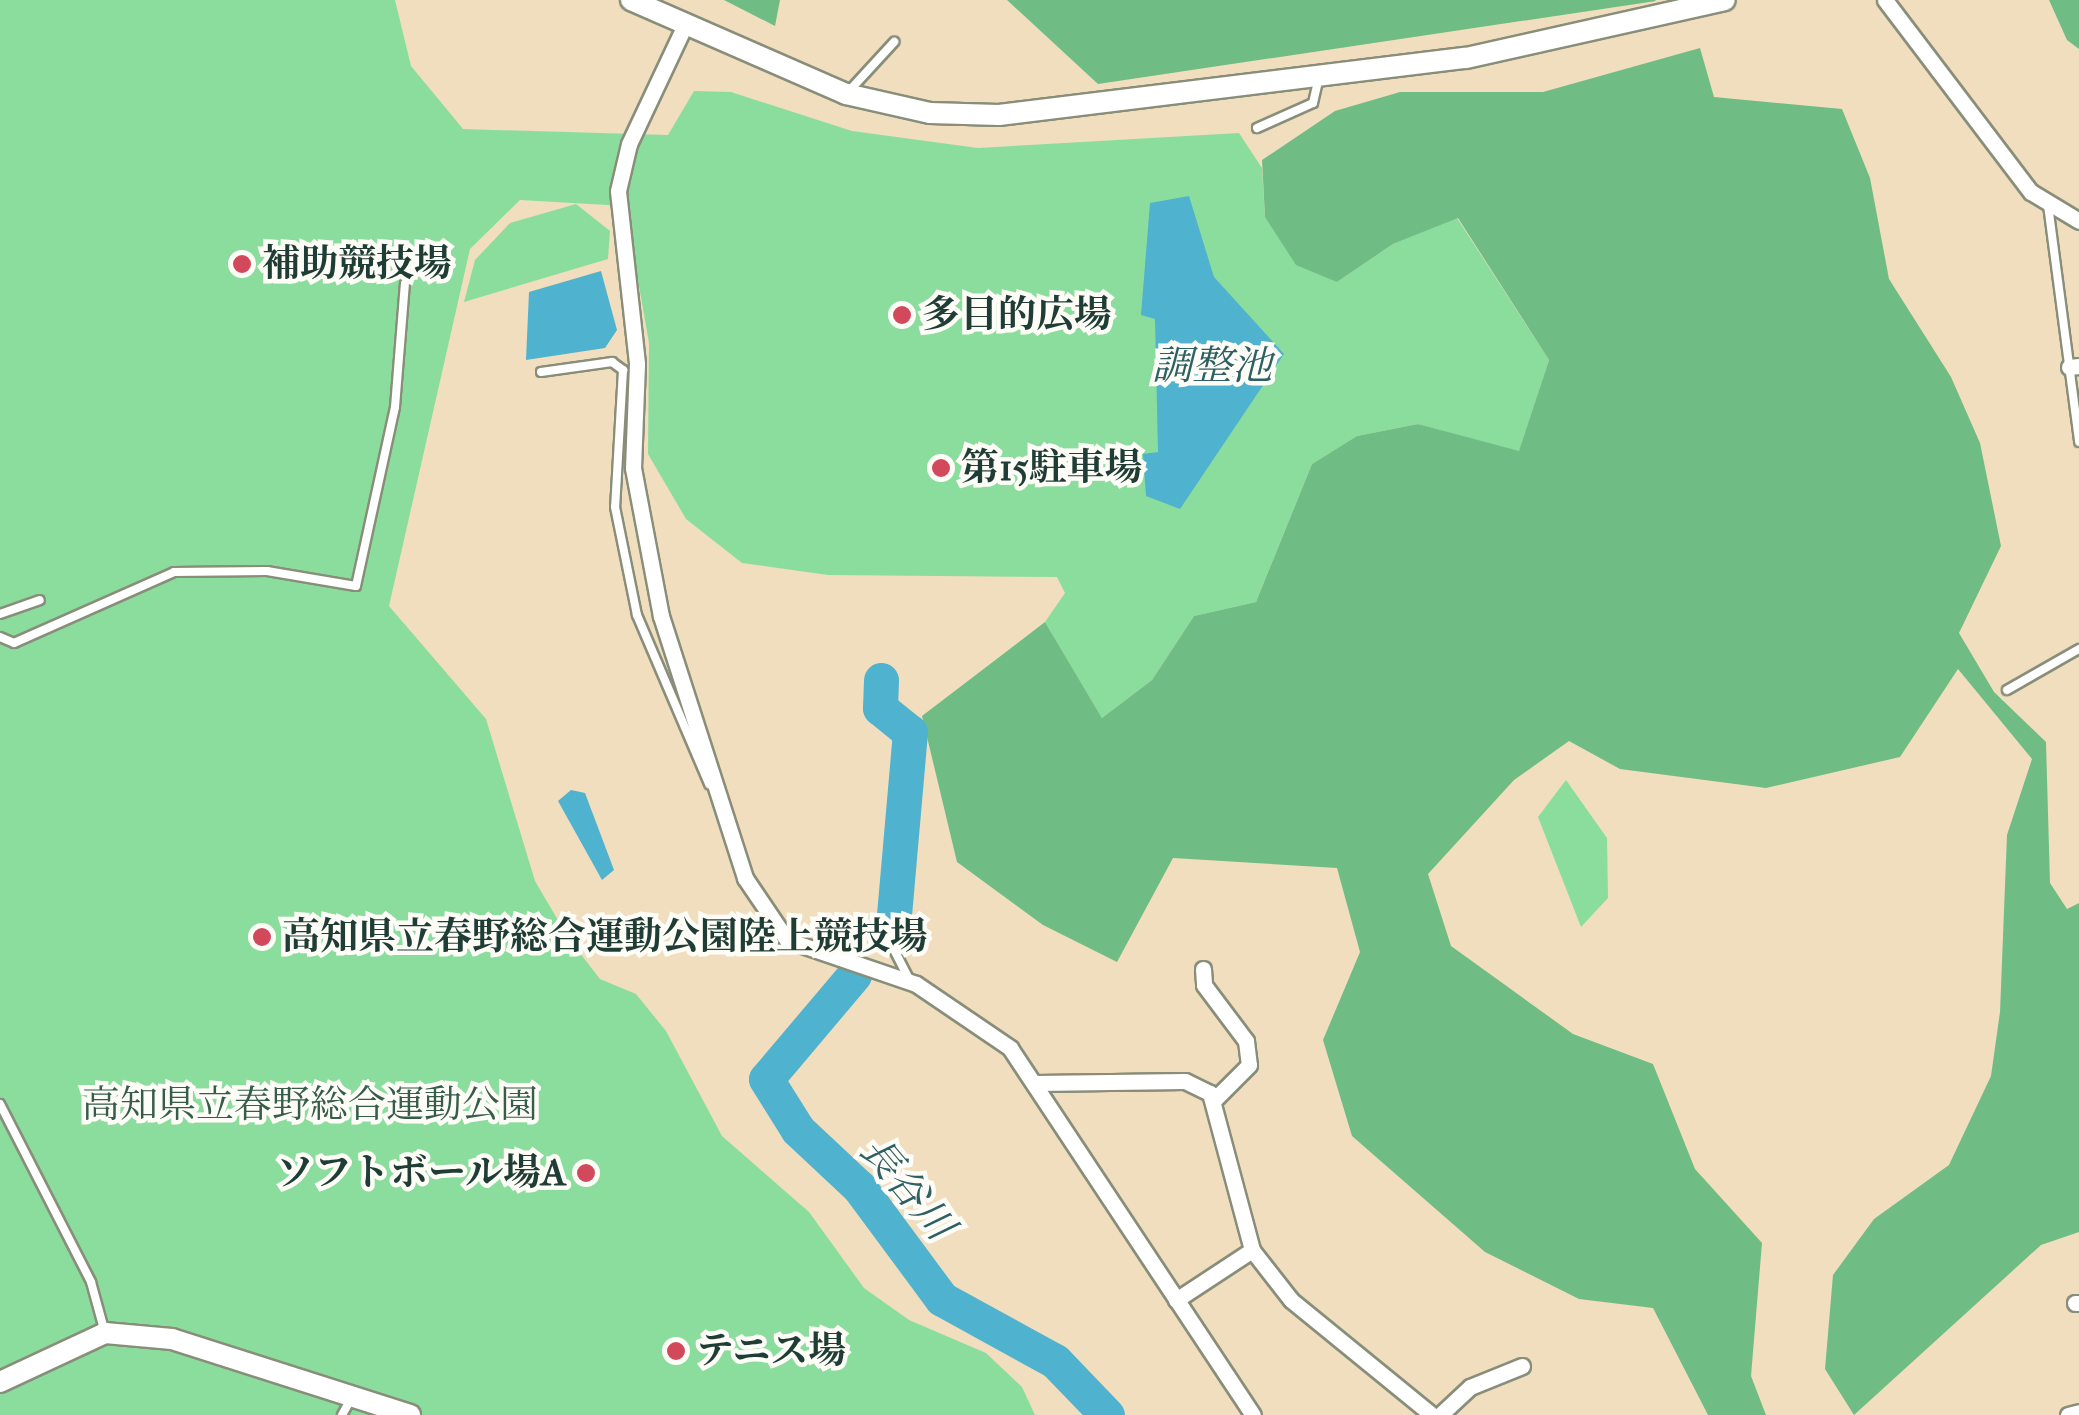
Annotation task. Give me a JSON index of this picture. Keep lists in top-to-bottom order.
{
  "water": ["調整池", "長谷川"],
  "parks": ["高知県立春野総合運動公園"],
  "places": [
    "補助競技場",
    "多目的広場",
    "第15駐車場",
    "高知県立春野総合運動公園陸上競技場",
    "ソフトボール場A",
    "テニス場"
  ]
}
